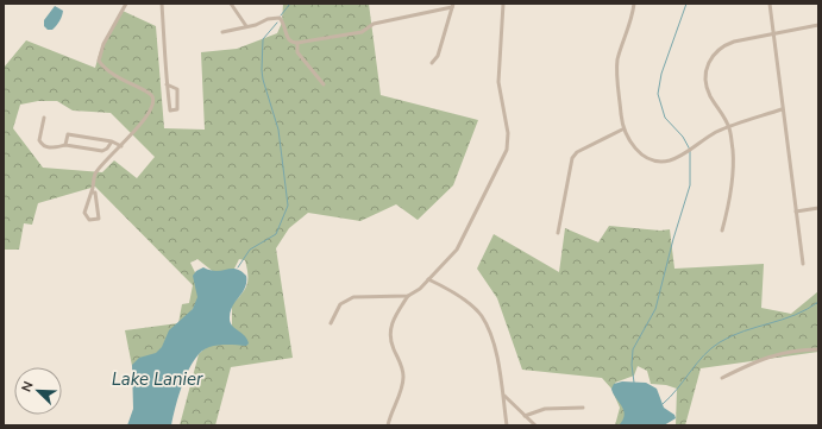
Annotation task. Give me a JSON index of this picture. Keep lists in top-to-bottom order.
{
  "water": ["Lake Lanier"],
  "north": "top left"
}
